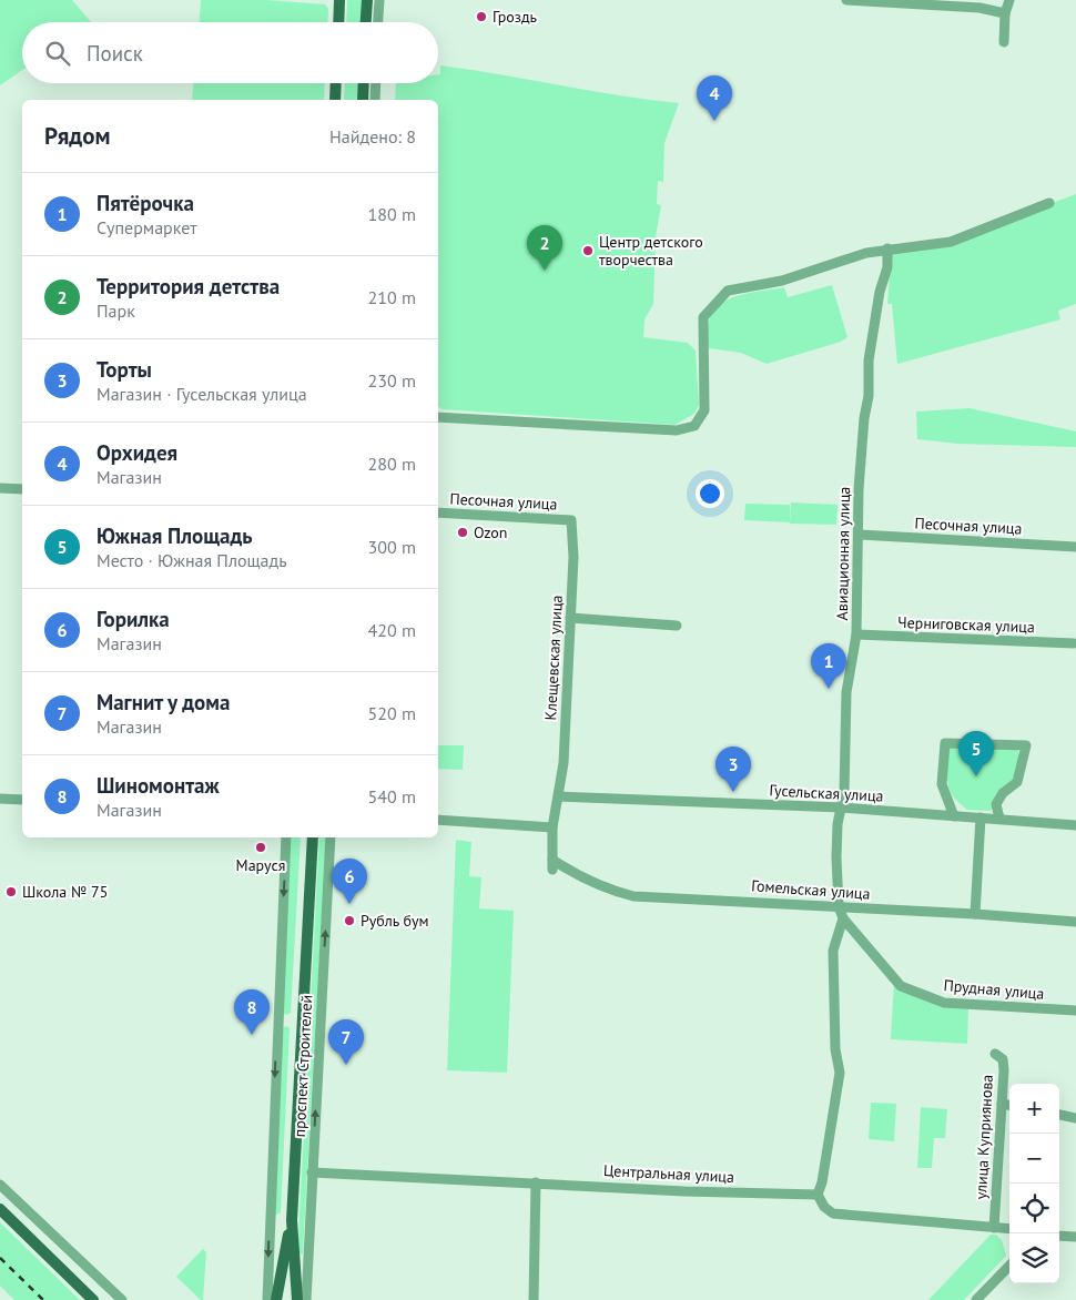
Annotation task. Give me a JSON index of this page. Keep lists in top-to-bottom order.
{
  "streets": {
    "main road": ["проспект Строителей"],
    "street": [
      "Песочная улица",
      "Авиационная улица",
      "Черниговская улица",
      "Клещевская улица",
      "Гусельская улица",
      "Гомельская улица",
      "Прудная улица",
      "улица Куприянова",
      "Центральная улица"
    ]
  },
  "crossings": [
    ["Песочная улица", "Авиационная улица"],
    ["Песочная улица", "Клещевская улица"],
    ["Авиационная улица", "Черниговская улица"],
    ["Авиационная улица", "Гусельская улица"],
    ["Авиационная улица", "Гомельская улица"],
    ["Авиационная улица", "Прудная улица"],
    ["Клещевская улица", "Гусельская улица"],
    ["проспект Строителей", "Центральная улица"]
  ],
  "places": [
    "Гроздь",
    "Центр детского творчества",
    "Ozon",
    "Маруся",
    "Школа № 75",
    "Рубль бум"
  ],
  "page": {
    "search": "Поиск",
    "pins": [
      "4",
      "2",
      "1",
      "5",
      "3",
      "6",
      "8",
      "7"
    ],
    "heading": ["Рядом", "Найдено: 8"],
    "list": [
      {
        "mark": "1",
        "name": "Пятёрочка",
        "note": "Супермаркет",
        "value": "180 m"
      },
      {
        "mark": "2",
        "name": "Территория детства",
        "note": "Парк",
        "value": "210 m"
      },
      {
        "mark": "3",
        "name": "Торты",
        "note": "Магазин · Гусельская улица",
        "value": "230 m"
      },
      {
        "mark": "4",
        "name": "Орхидея",
        "note": "Магазин",
        "value": "280 m"
      },
      {
        "mark": "5",
        "name": "Южная Площадь",
        "note": "Место · Южная Площадь",
        "value": "300 m"
      },
      {
        "mark": "6",
        "name": "Горилка",
        "note": "Магазин",
        "value": "420 m"
      },
      {
        "mark": "7",
        "name": "Магнит у дома",
        "note": "Магазин",
        "value": "520 m"
      },
      {
        "mark": "8",
        "name": "Шиномонтаж",
        "note": "Магазин",
        "value": "540 m"
      }
    ],
    "map_buttons": ["+", "−"]
  }
}
